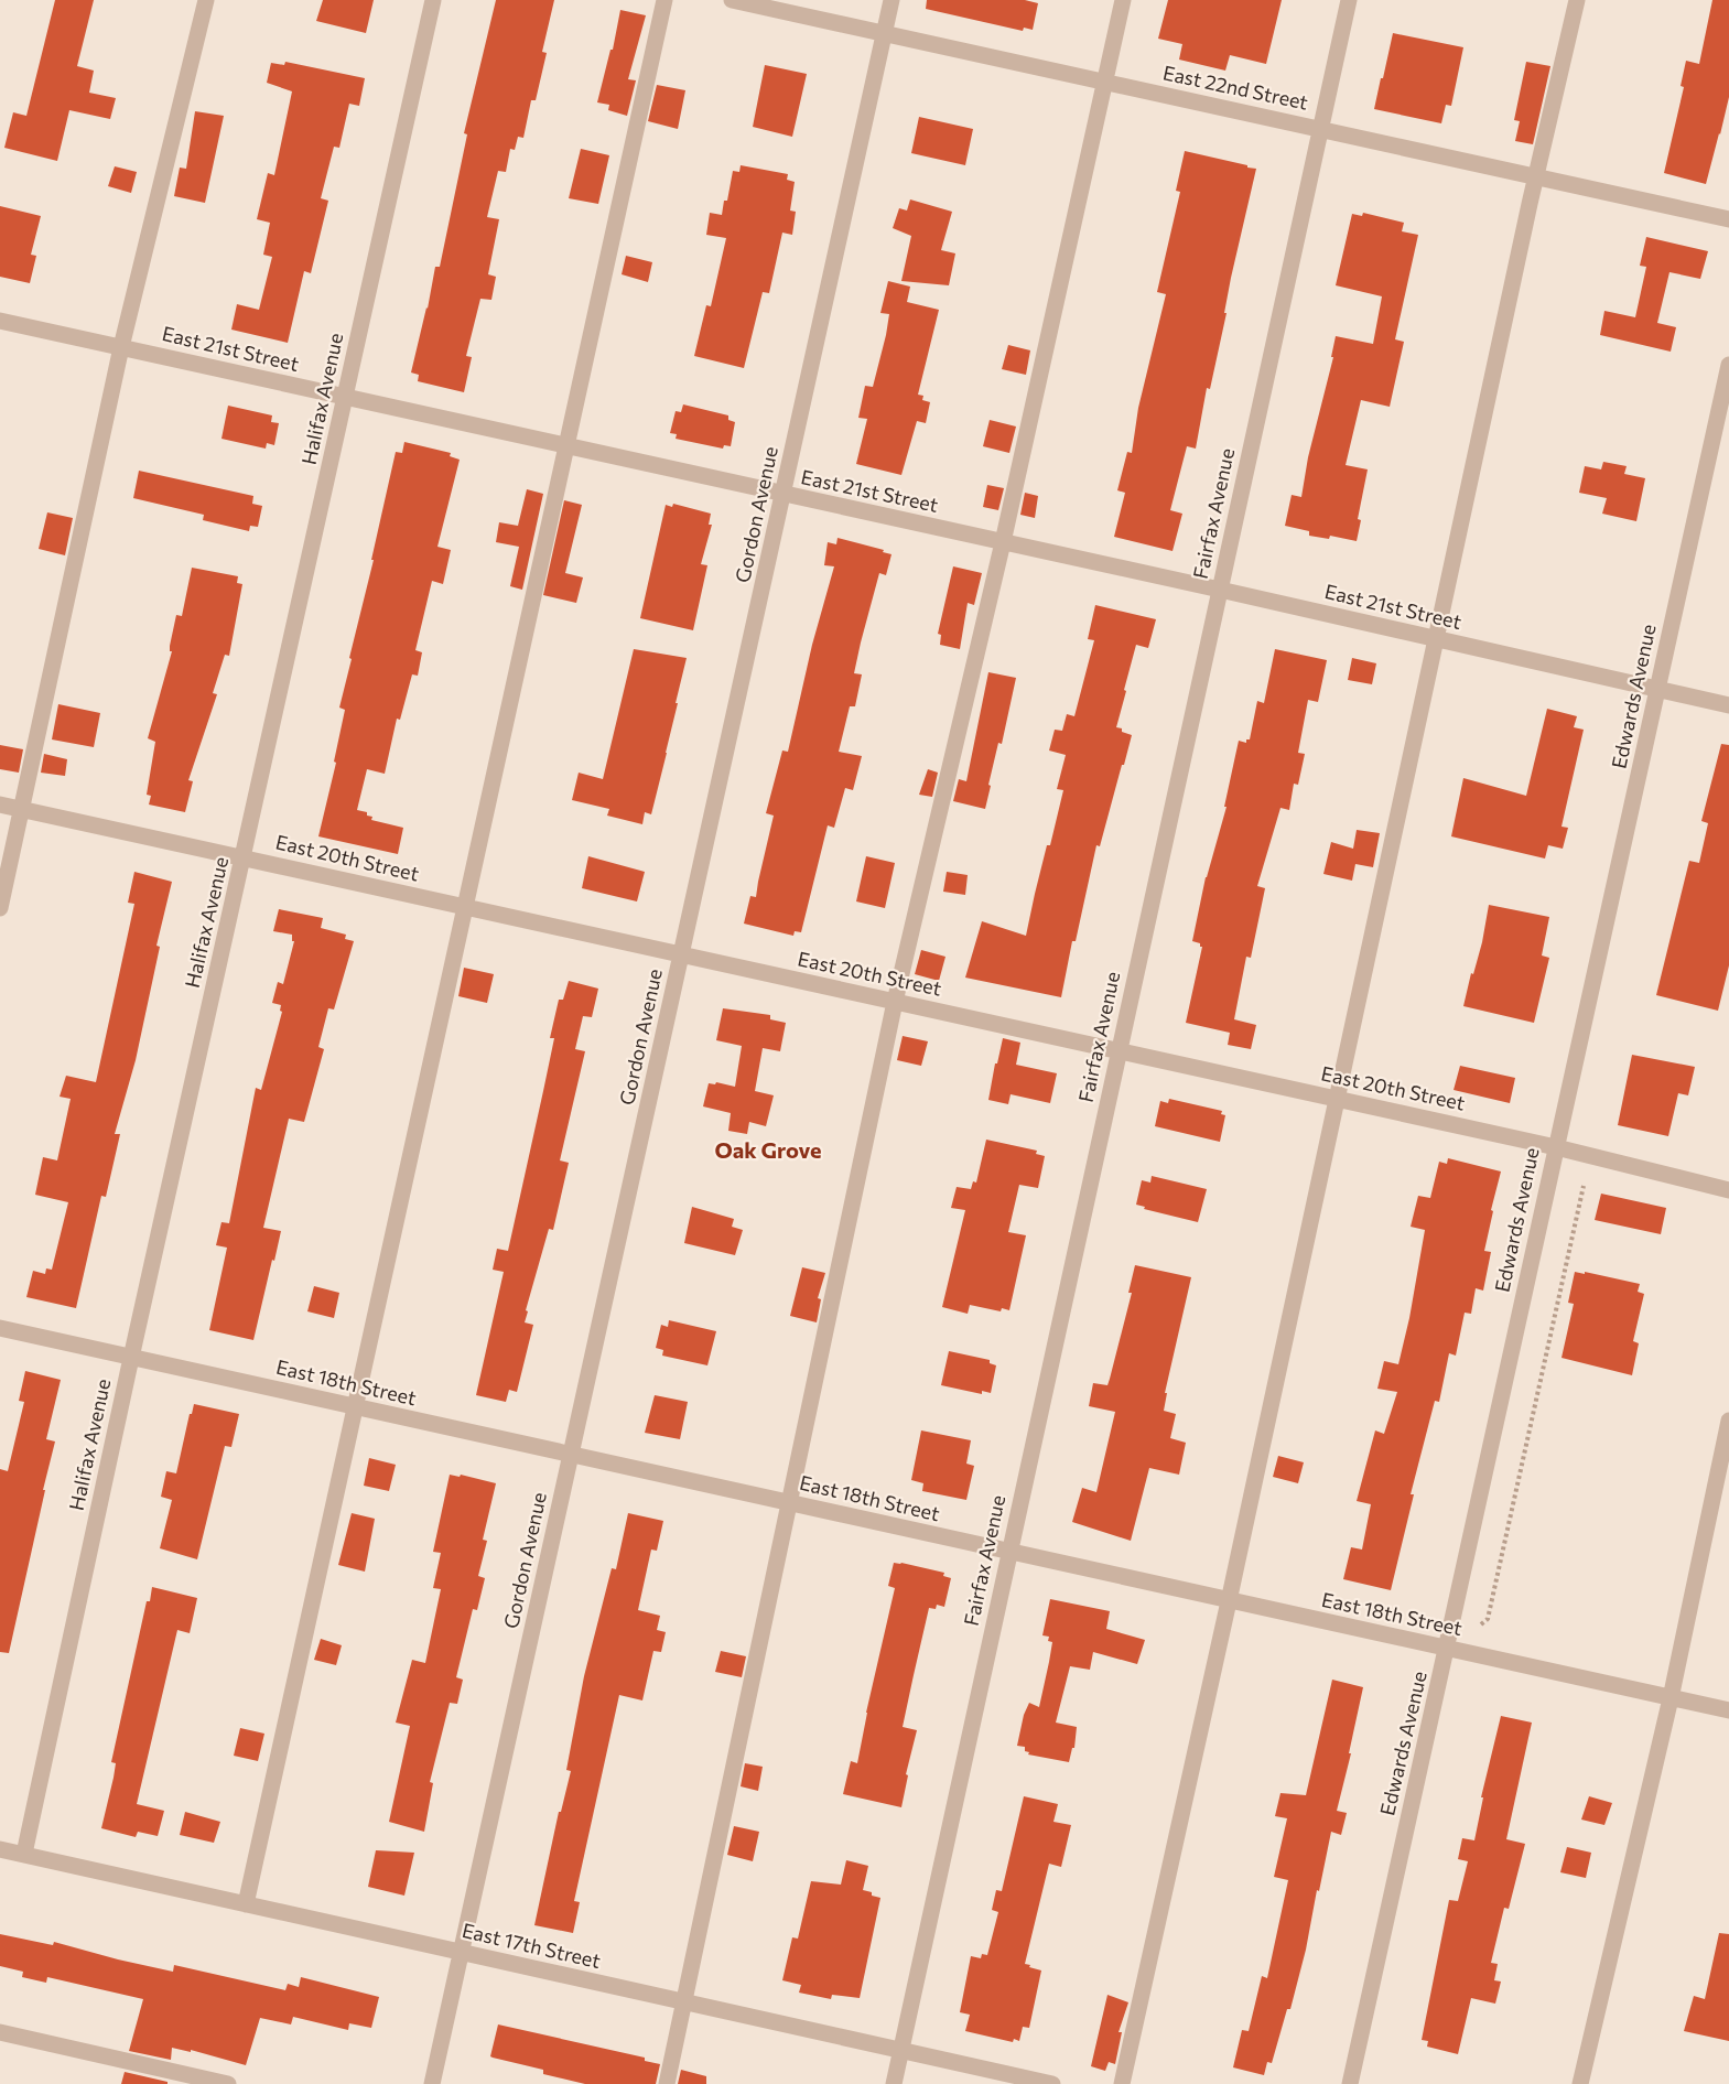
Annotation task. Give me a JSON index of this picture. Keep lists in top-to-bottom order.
{
  "streets": {
    "street": [
      "East 22nd Street",
      "East 21st Street",
      "Halifax Avenue",
      "Fairfax Avenue",
      "Gordon Avenue",
      "Edwards Avenue",
      "East 20th Street",
      "East 18th Street",
      "East 17th Street"
    ]
  },
  "crossings": [
    ["East 22nd Street", "Fairfax Avenue"],
    ["East 22nd Street", "Gordon Avenue"],
    ["East 21st Street", "Halifax Avenue"],
    ["East 21st Street", "Fairfax Avenue"],
    ["East 21st Street", "Gordon Avenue"],
    ["East 21st Street", "Edwards Avenue"],
    ["Halifax Avenue", "East 20th Street"],
    ["Halifax Avenue", "East 18th Street"],
    ["Halifax Avenue", "East 17th Street"],
    ["Fairfax Avenue", "East 20th Street"],
    ["Fairfax Avenue", "East 18th Street"],
    ["Fairfax Avenue", "East 17th Street"],
    ["Gordon Avenue", "East 20th Street"],
    ["Gordon Avenue", "East 18th Street"],
    ["Gordon Avenue", "East 17th Street"],
    ["Edwards Avenue", "East 20th Street"],
    ["Edwards Avenue", "East 18th Street"]
  ],
  "districts": ["Oak Grove"]
}
